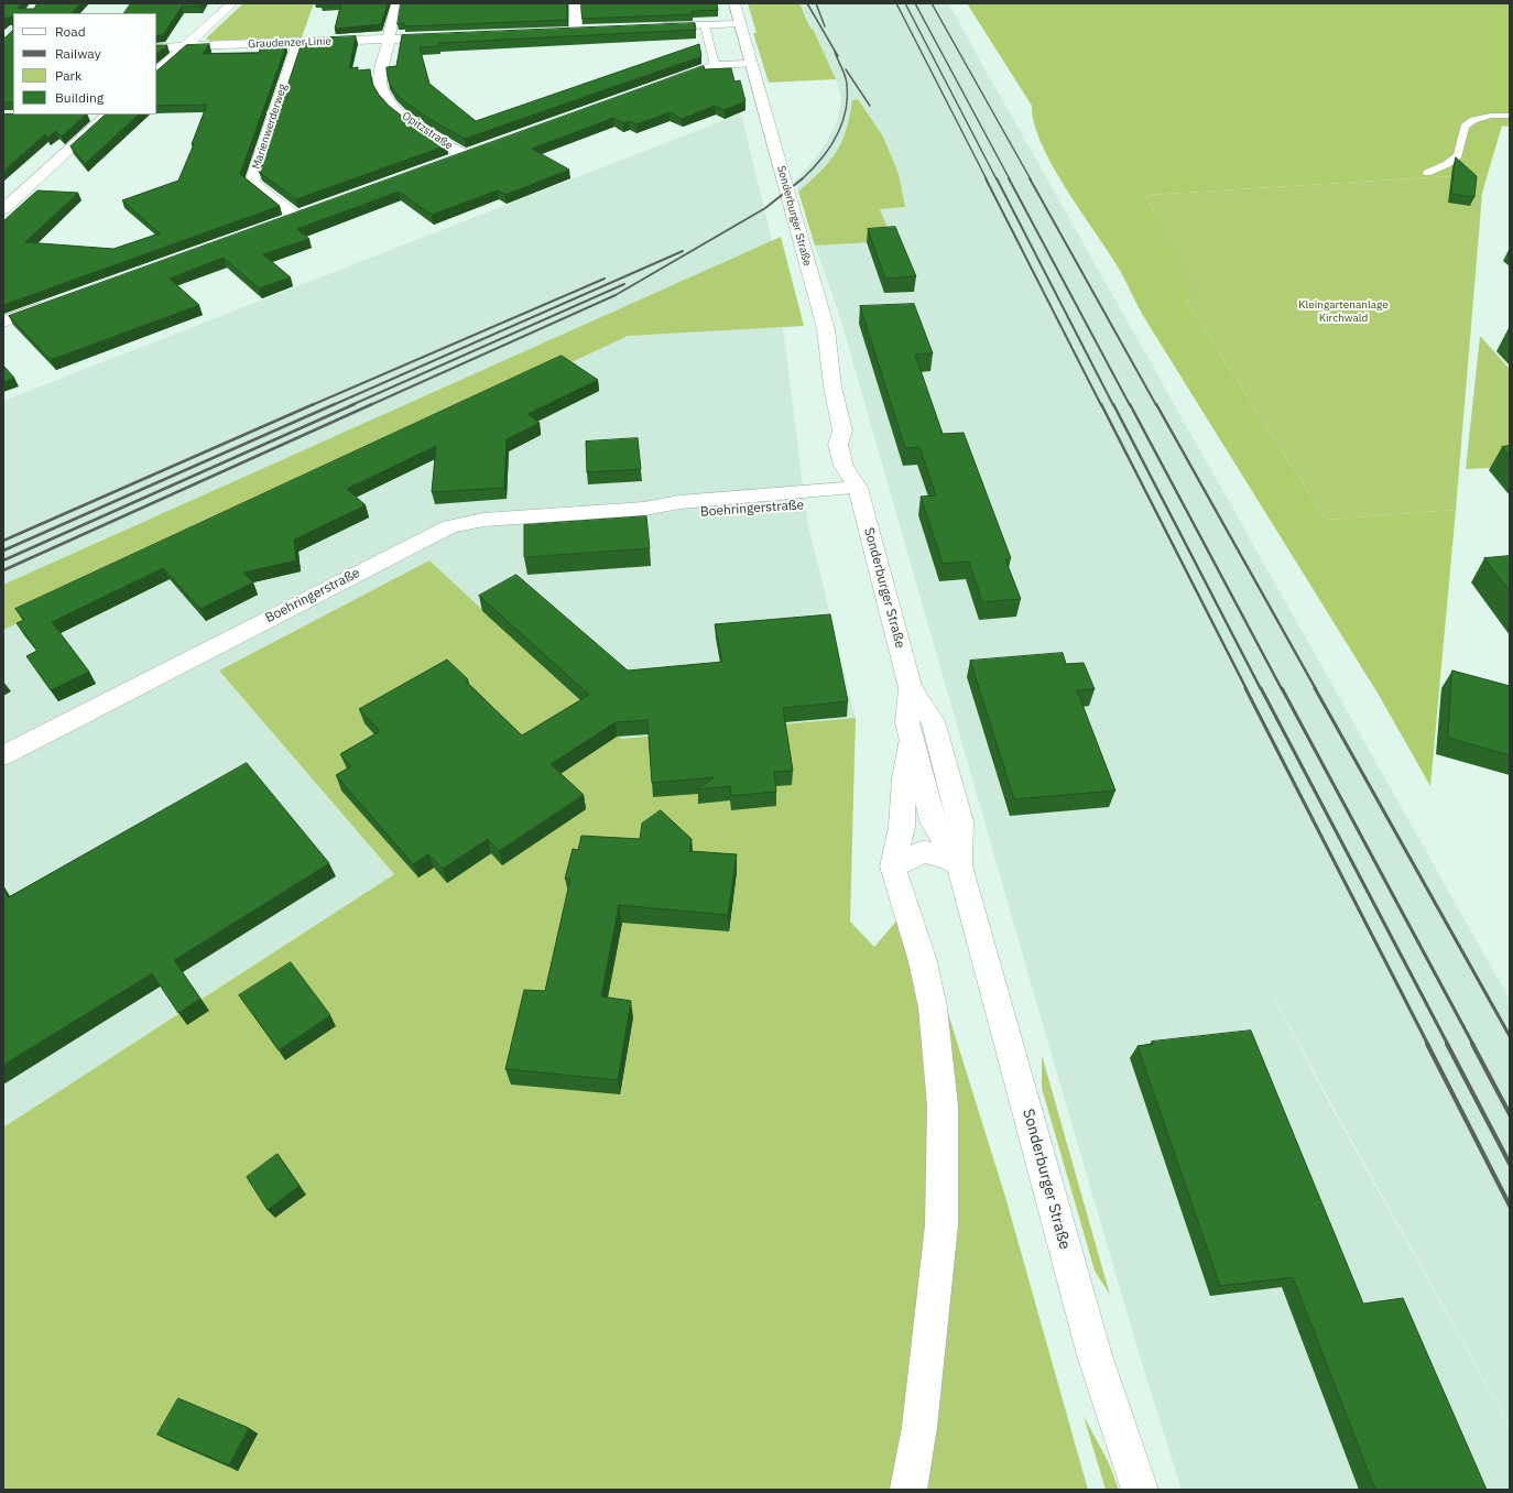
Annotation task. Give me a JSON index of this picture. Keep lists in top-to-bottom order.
{
  "streets": {
    "street": [
      "Graudenzer Linie",
      "Marienwerderweg",
      "Opitzstraße",
      "Sonderburger Straße",
      "Boehringerstraße"
    ]
  },
  "crossings": [
    ["Graudenzer Linie", "Marienwerderweg"],
    ["Graudenzer Linie", "Opitzstraße"],
    ["Sonderburger Straße", "Boehringerstraße"]
  ],
  "parks": ["Kleingartenanlage Kirchwald"],
  "legend": [
    "Road",
    "Railway",
    "Park",
    "Building"
  ]
}
